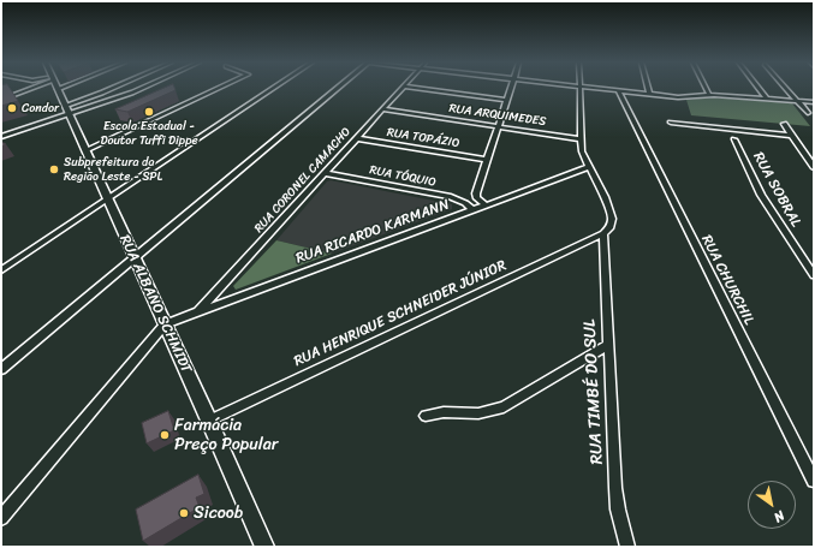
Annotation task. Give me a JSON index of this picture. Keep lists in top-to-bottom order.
{
  "streets": {
    "main road": ["RUA ALBANO SCHMIDT"],
    "street": [
      "RUA ARQUIMEDES",
      "RUA TOPÁZIO",
      "RUA TÓQUIO",
      "RUA CORONEL CAMACHO",
      "RUA SOBRAL",
      "RUA RICARDO KARMANN",
      "RUA CHURCHIL",
      "RUA HENRIQUE SCHNEIDER JÚNIOR",
      "RUA TIMBÉ DO SUL"
    ]
  },
  "crossings": [
    ["RUA ARQUIMEDES", "RUA CORONEL CAMACHO"],
    ["RUA TOPÁZIO", "RUA CORONEL CAMACHO"],
    ["RUA TÓQUIO", "RUA CORONEL CAMACHO"],
    ["RUA TÓQUIO", "RUA RICARDO KARMANN"],
    ["RUA CORONEL CAMACHO", "RUA RICARDO KARMANN"],
    ["RUA RICARDO KARMANN", "RUA ALBANO SCHMIDT"],
    ["RUA ALBANO SCHMIDT", "RUA HENRIQUE SCHNEIDER JÚNIOR"],
    ["RUA HENRIQUE SCHNEIDER JÚNIOR", "RUA TIMBÉ DO SUL"]
  ],
  "places": [
    "Condor",
    "Escola Estadual - Doutor Tuffi Dippe",
    "Subprefeitura da Região Leste - SPL",
    "Farmácia Preço Popular",
    "Sicoob"
  ],
  "north": "bottom right"
}
